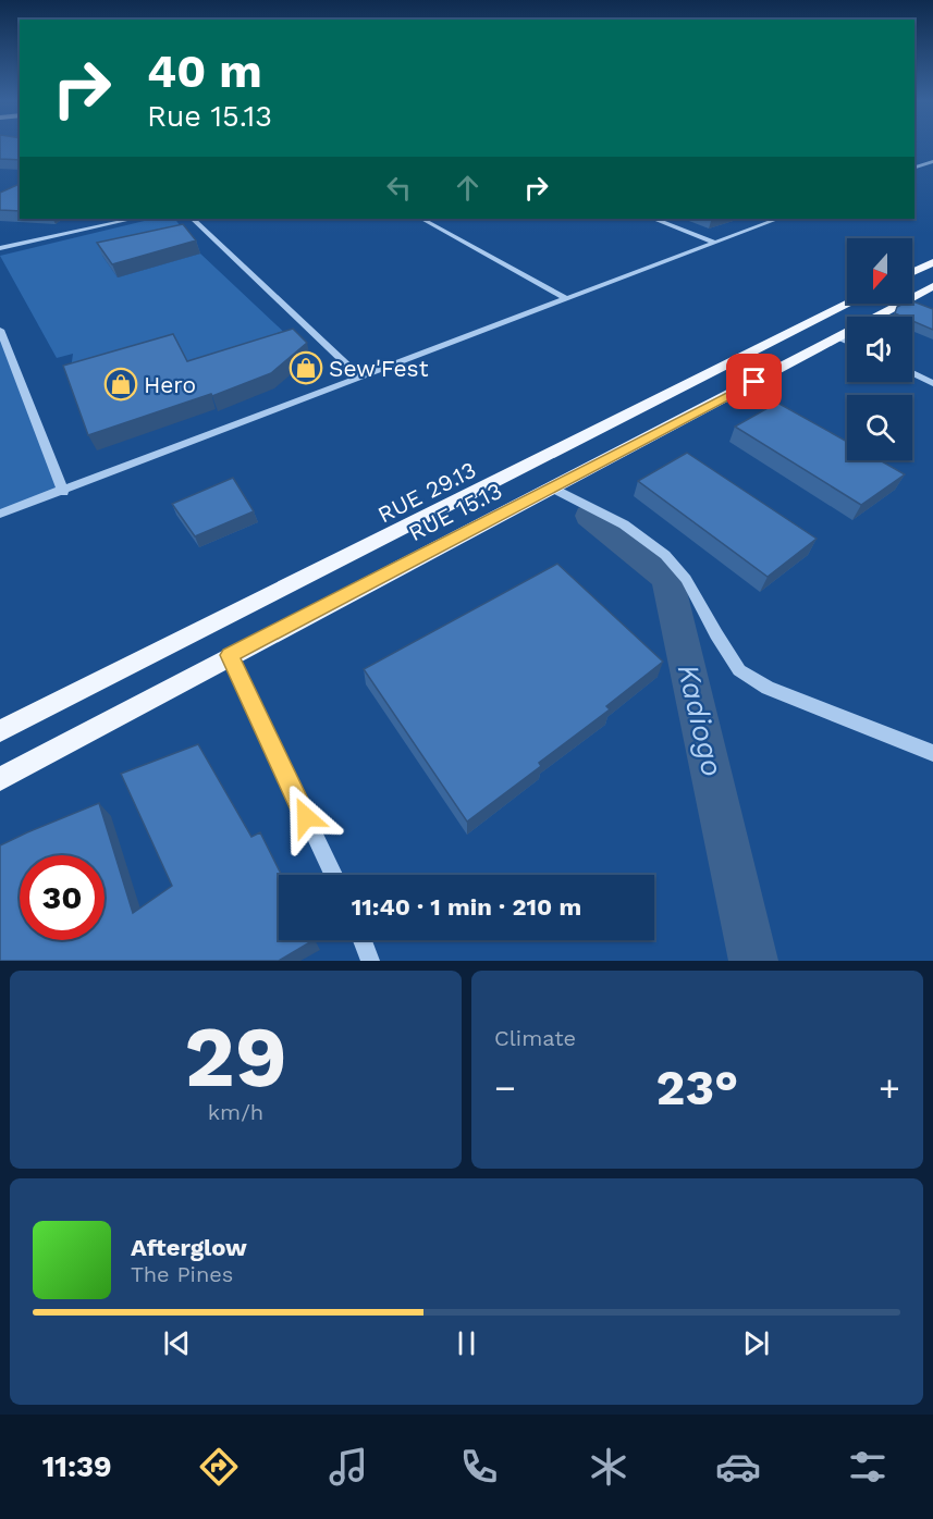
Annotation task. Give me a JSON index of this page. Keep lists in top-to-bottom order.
{
  "streets": {
    "main road": ["RUE 29.13", "RUE 15.13"]
  },
  "water": ["Kadiogo"],
  "places": {
    "shop": ["Sew'Fest", "Hero"]
  },
  "north": "bottom",
  "page": {
    "turn": ["40 m", "Rue 15.13"],
    "limit": "30",
    "trip": "11:40 · 1 min · 210 m",
    "tile": [
      ["29", "km/h"],
      "Climate"
    ],
    "heat": ["−", "23°", "+"],
    "song": ["Afterglow", "The Pines"],
    "tabs": "11:39"
  }
}
